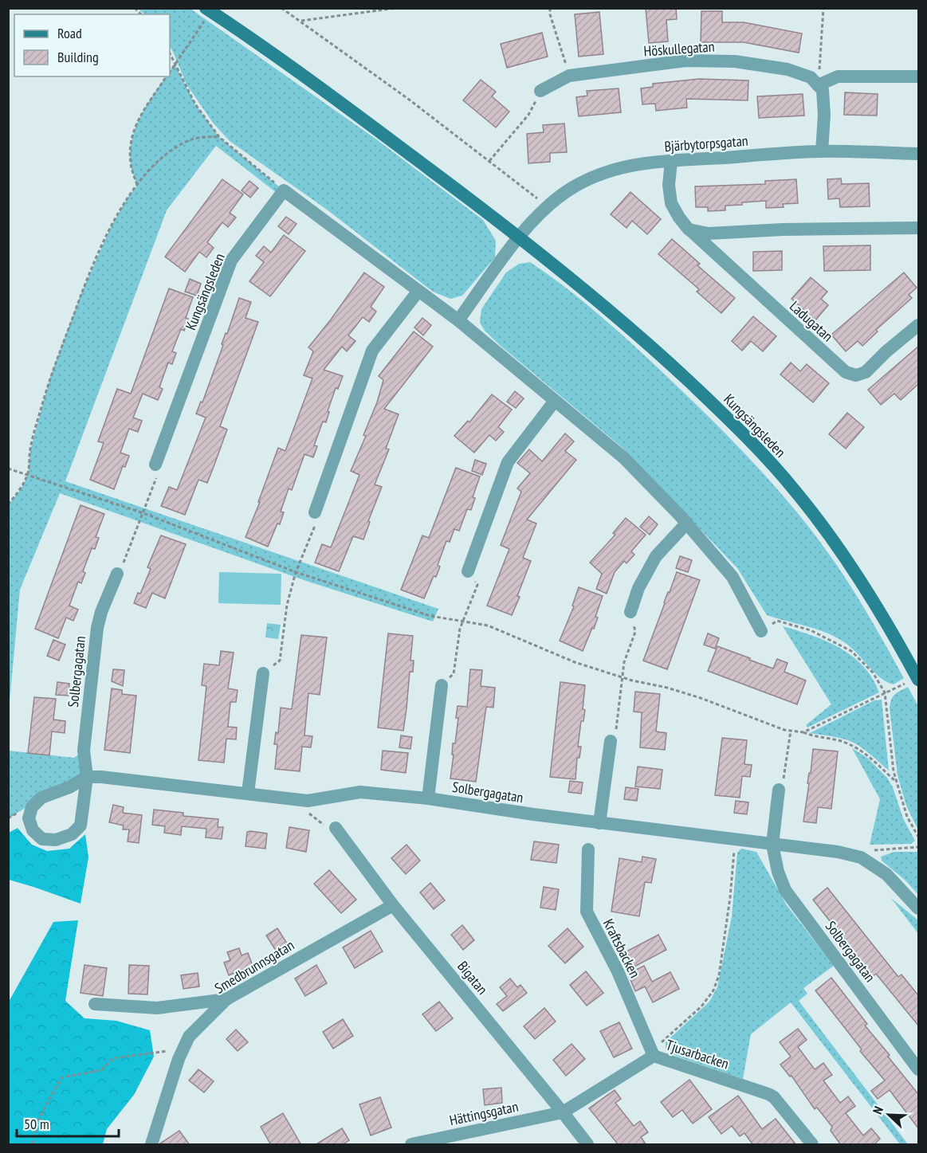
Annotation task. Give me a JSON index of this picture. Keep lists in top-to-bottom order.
{
  "streets": {
    "main road": ["Kungsängsleden"],
    "street": [
      "Höskullegatan",
      "Bjärbytorpsgatan",
      "Ladugatan",
      "Solbergagatan",
      "Kraftsbacken",
      "Smedbrunnsgatan",
      "Bigatan",
      "Tjusarbacken",
      "Hättingsgatan"
    ]
  },
  "crossings": [
    ["Bjärbytorpsgatan", "Kungsängsleden"],
    ["Bjärbytorpsgatan", "Ladugatan"],
    ["Kraftsbacken", "Tjusarbacken"],
    ["Smedbrunnsgatan", "Bigatan"],
    ["Bigatan", "Tjusarbacken"],
    ["Bigatan", "Hättingsgatan"],
    ["Tjusarbacken", "Hättingsgatan"]
  ],
  "legend": ["Road", "Building"],
  "scale_bar": "50 m",
  "north": "top left"
}
